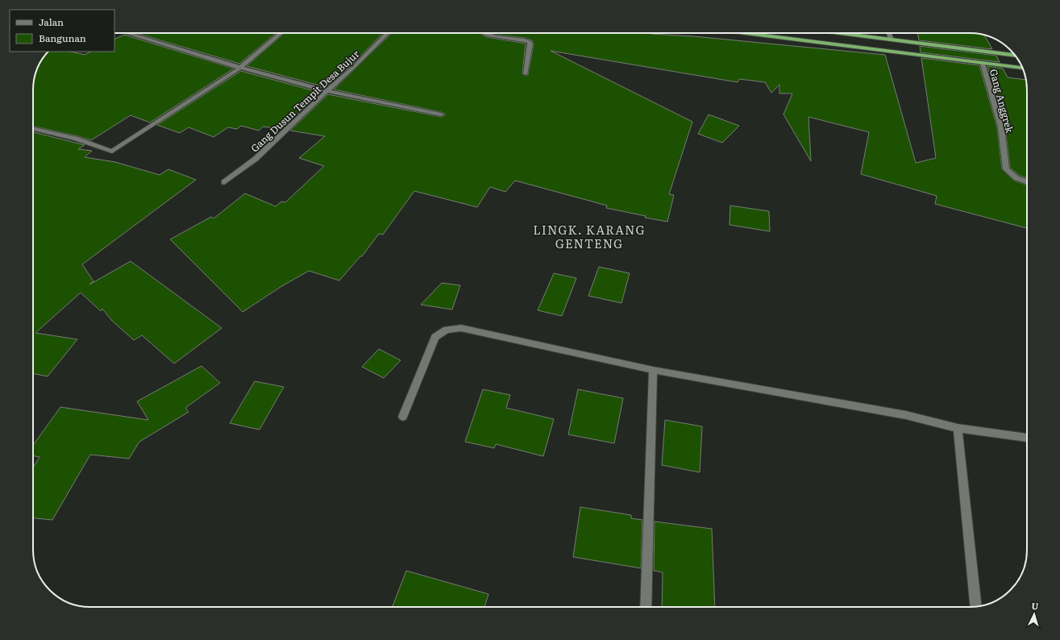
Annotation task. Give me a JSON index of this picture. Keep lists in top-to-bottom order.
{
  "streets": {
    "street": ["Gang Dusun Tempit Desa Bujur", "Gang Anggrek"]
  },
  "districts": ["LINGK. KARANG GENTENG"],
  "legend": ["Jalan", "Bangunan"],
  "north": "top"
}
